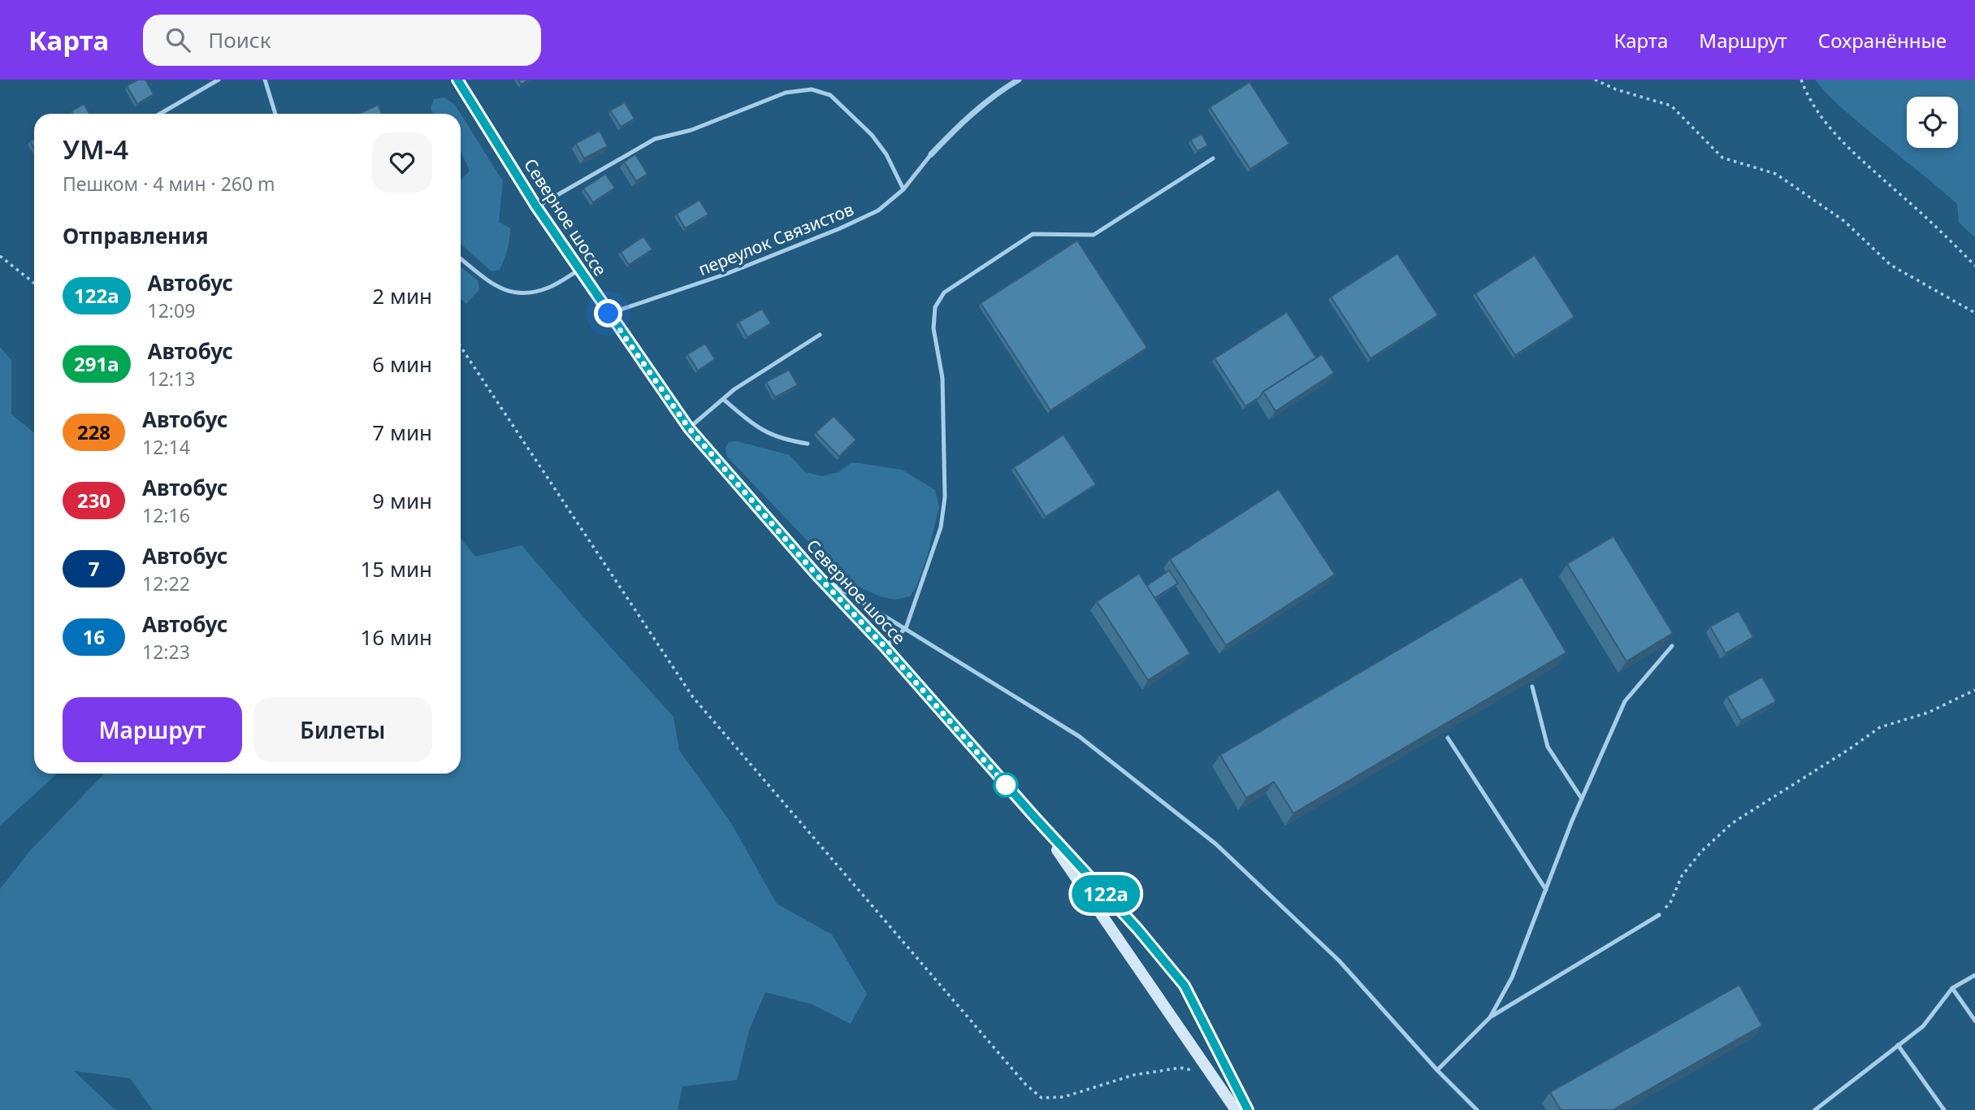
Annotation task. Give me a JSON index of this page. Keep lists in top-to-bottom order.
{
  "streets": {
    "main road": ["Северное шоссе"],
    "lane": ["переулок Связистов"]
  },
  "crossings": [
    ["Северное шоссе", "переулок Связистов"]
  ],
  "lines": ["bus line 122а"],
  "page": {
    "header": "Карта",
    "search": "Поиск",
    "nav": ["Карта", "Маршрут", "Сохранённые"],
    "on_map": "122а",
    "heading": [
      ["УМ-4", "Пешком · 4 мин · 260 m"],
      "Отправления"
    ],
    "list": [
      {
        "mark": "122а",
        "name": "Автобус",
        "note": "12:09",
        "value": "2 мин"
      },
      {
        "mark": "291а",
        "name": "Автобус",
        "note": "12:13",
        "value": "6 мин"
      },
      {
        "mark": "228",
        "name": "Автобус",
        "note": "12:14",
        "value": "7 мин"
      },
      {
        "mark": "230",
        "name": "Автобус",
        "note": "12:16",
        "value": "9 мин"
      },
      {
        "mark": "7",
        "name": "Автобус",
        "note": "12:22",
        "value": "15 мин"
      },
      {
        "mark": "16",
        "name": "Автобус",
        "note": "12:23",
        "value": "16 мин"
      }
    ],
    "buttons": ["Маршрут", "Билеты"]
  }
}
